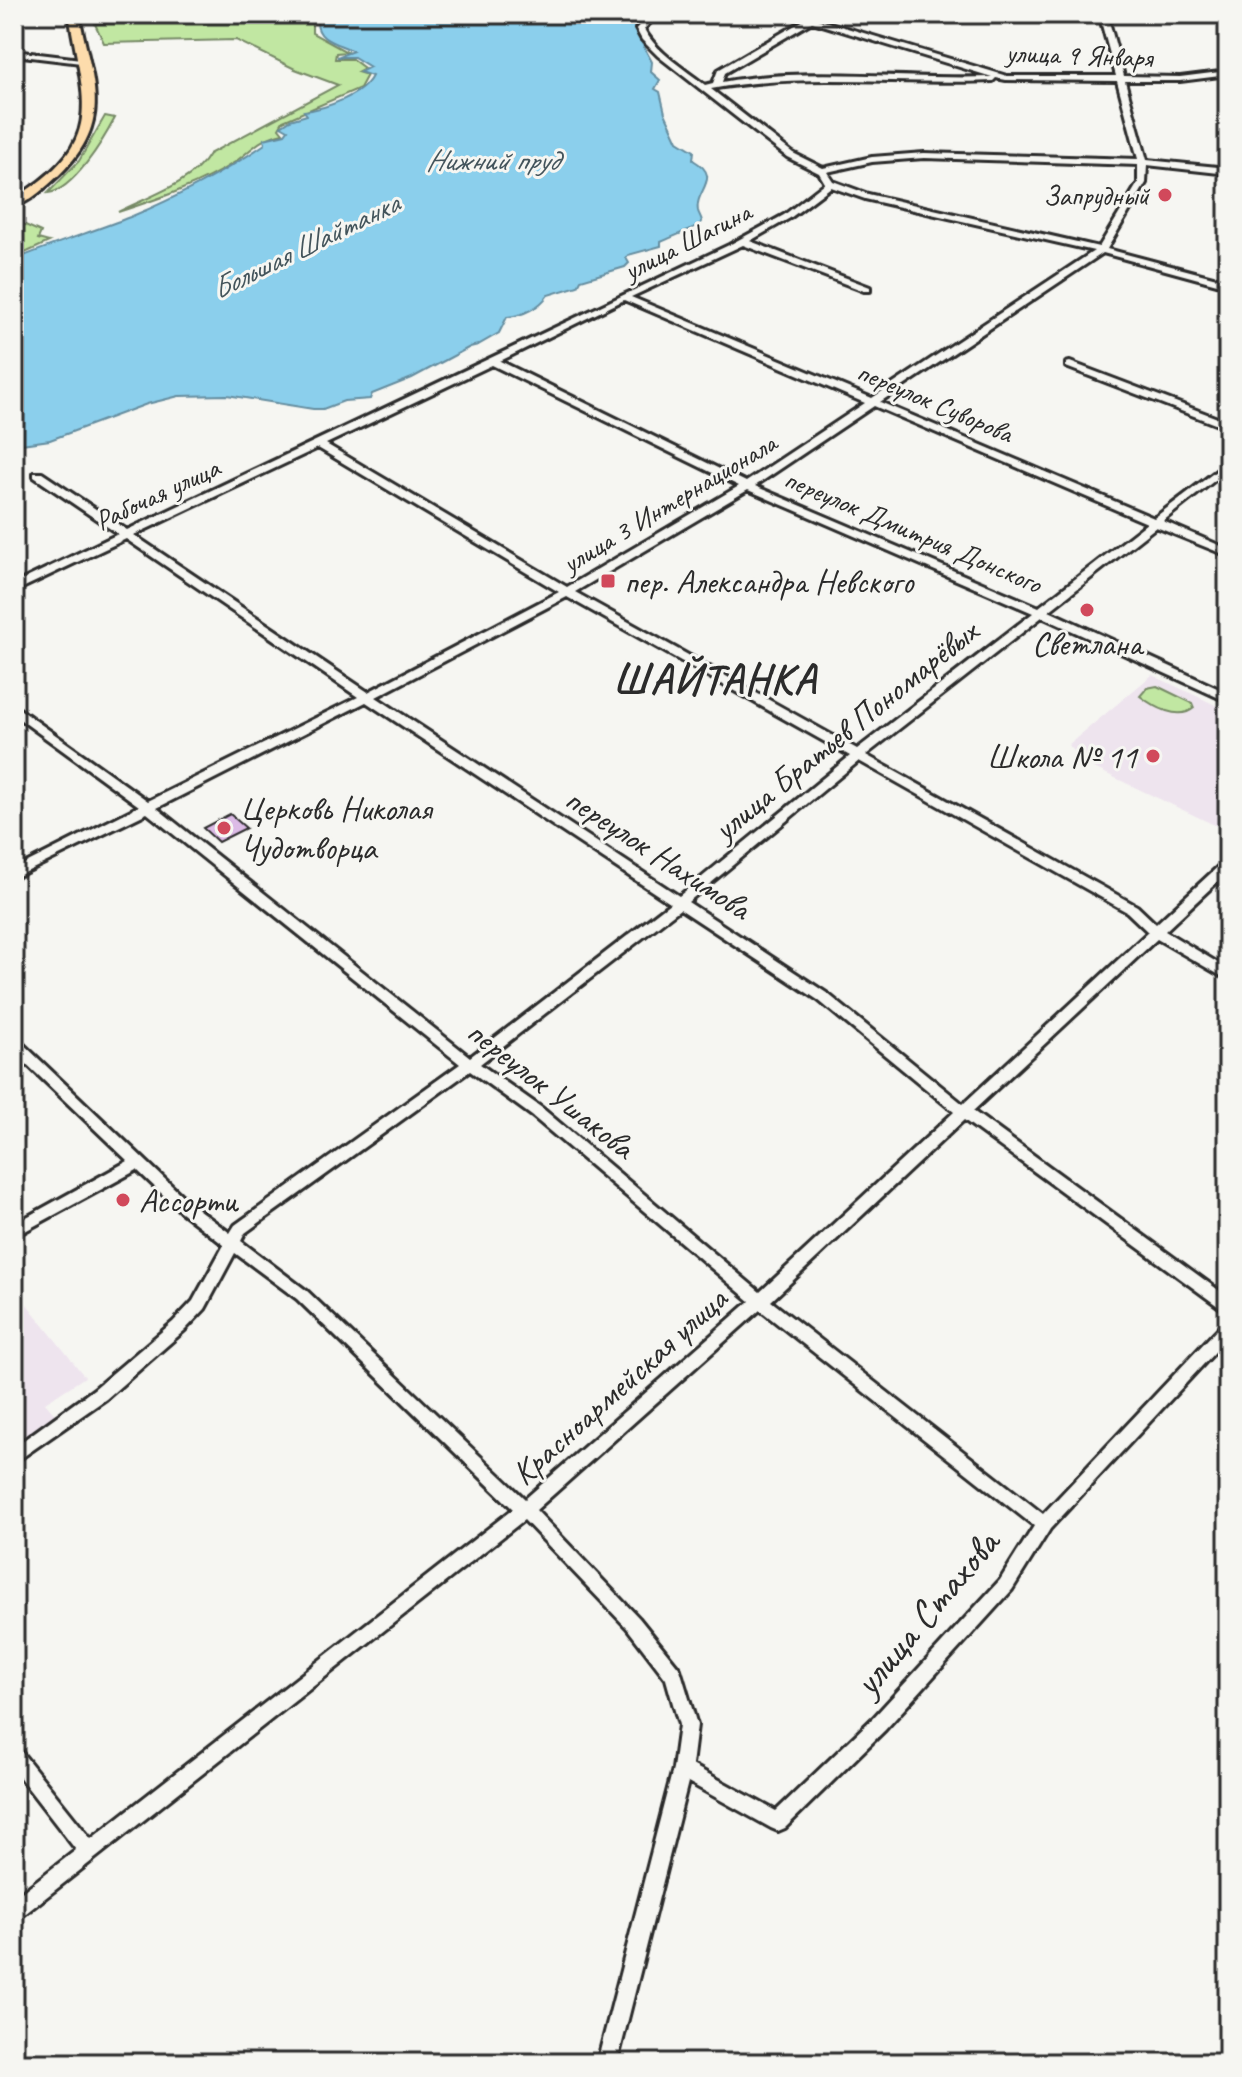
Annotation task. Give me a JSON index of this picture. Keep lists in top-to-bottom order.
{
  "streets": {
    "street": [
      "улица 9 Января",
      "улица Шагина",
      "переулок Суворова",
      "Рабочая улица",
      "улица 3 Интернационала",
      "переулок Дмитрия Донского",
      "улица Братьев Пономарёвых",
      "переулок Нахимова",
      "переулок Ушакова",
      "Красноармейская улица",
      "улица Стахова"
    ]
  },
  "crossings": [
    ["улица 9 Января", "улица 3 Интернационала"],
    ["улица Шагина", "переулок Суворова"],
    ["улица Шагина", "Рабочая улица"],
    ["улица Шагина", "переулок Дмитрия Донского"],
    ["переулок Суворова", "улица 3 Интернационала"],
    ["переулок Суворова", "улица Братьев Пономарёвых"],
    ["Рабочая улица", "переулок Нахимова"],
    ["улица 3 Интернационала", "переулок Дмитрия Донского"],
    ["улица 3 Интернационала", "переулок Нахимова"],
    ["улица 3 Интернационала", "переулок Ушакова"],
    ["переулок Дмитрия Донского", "улица Братьев Пономарёвых"],
    ["улица Братьев Пономарёвых", "переулок Нахимова"],
    ["улица Братьев Пономарёвых", "переулок Ушакова"],
    ["переулок Нахимова", "Красноармейская улица"],
    ["переулок Ушакова", "Красноармейская улица"],
    ["переулок Ушакова", "улица Стахова"]
  ],
  "districts": ["ШАЙТАНКА"],
  "water": ["Нижний пруд", "Большая Шайтанка"],
  "places": {
    "other": [
      "Запрудный",
      "Светлана",
      "Школа № 11",
      "Церковь Николая Чудотворца",
      "Ассорти"
    ],
    "transit": ["пер. Александра Невского"]
  }
}
